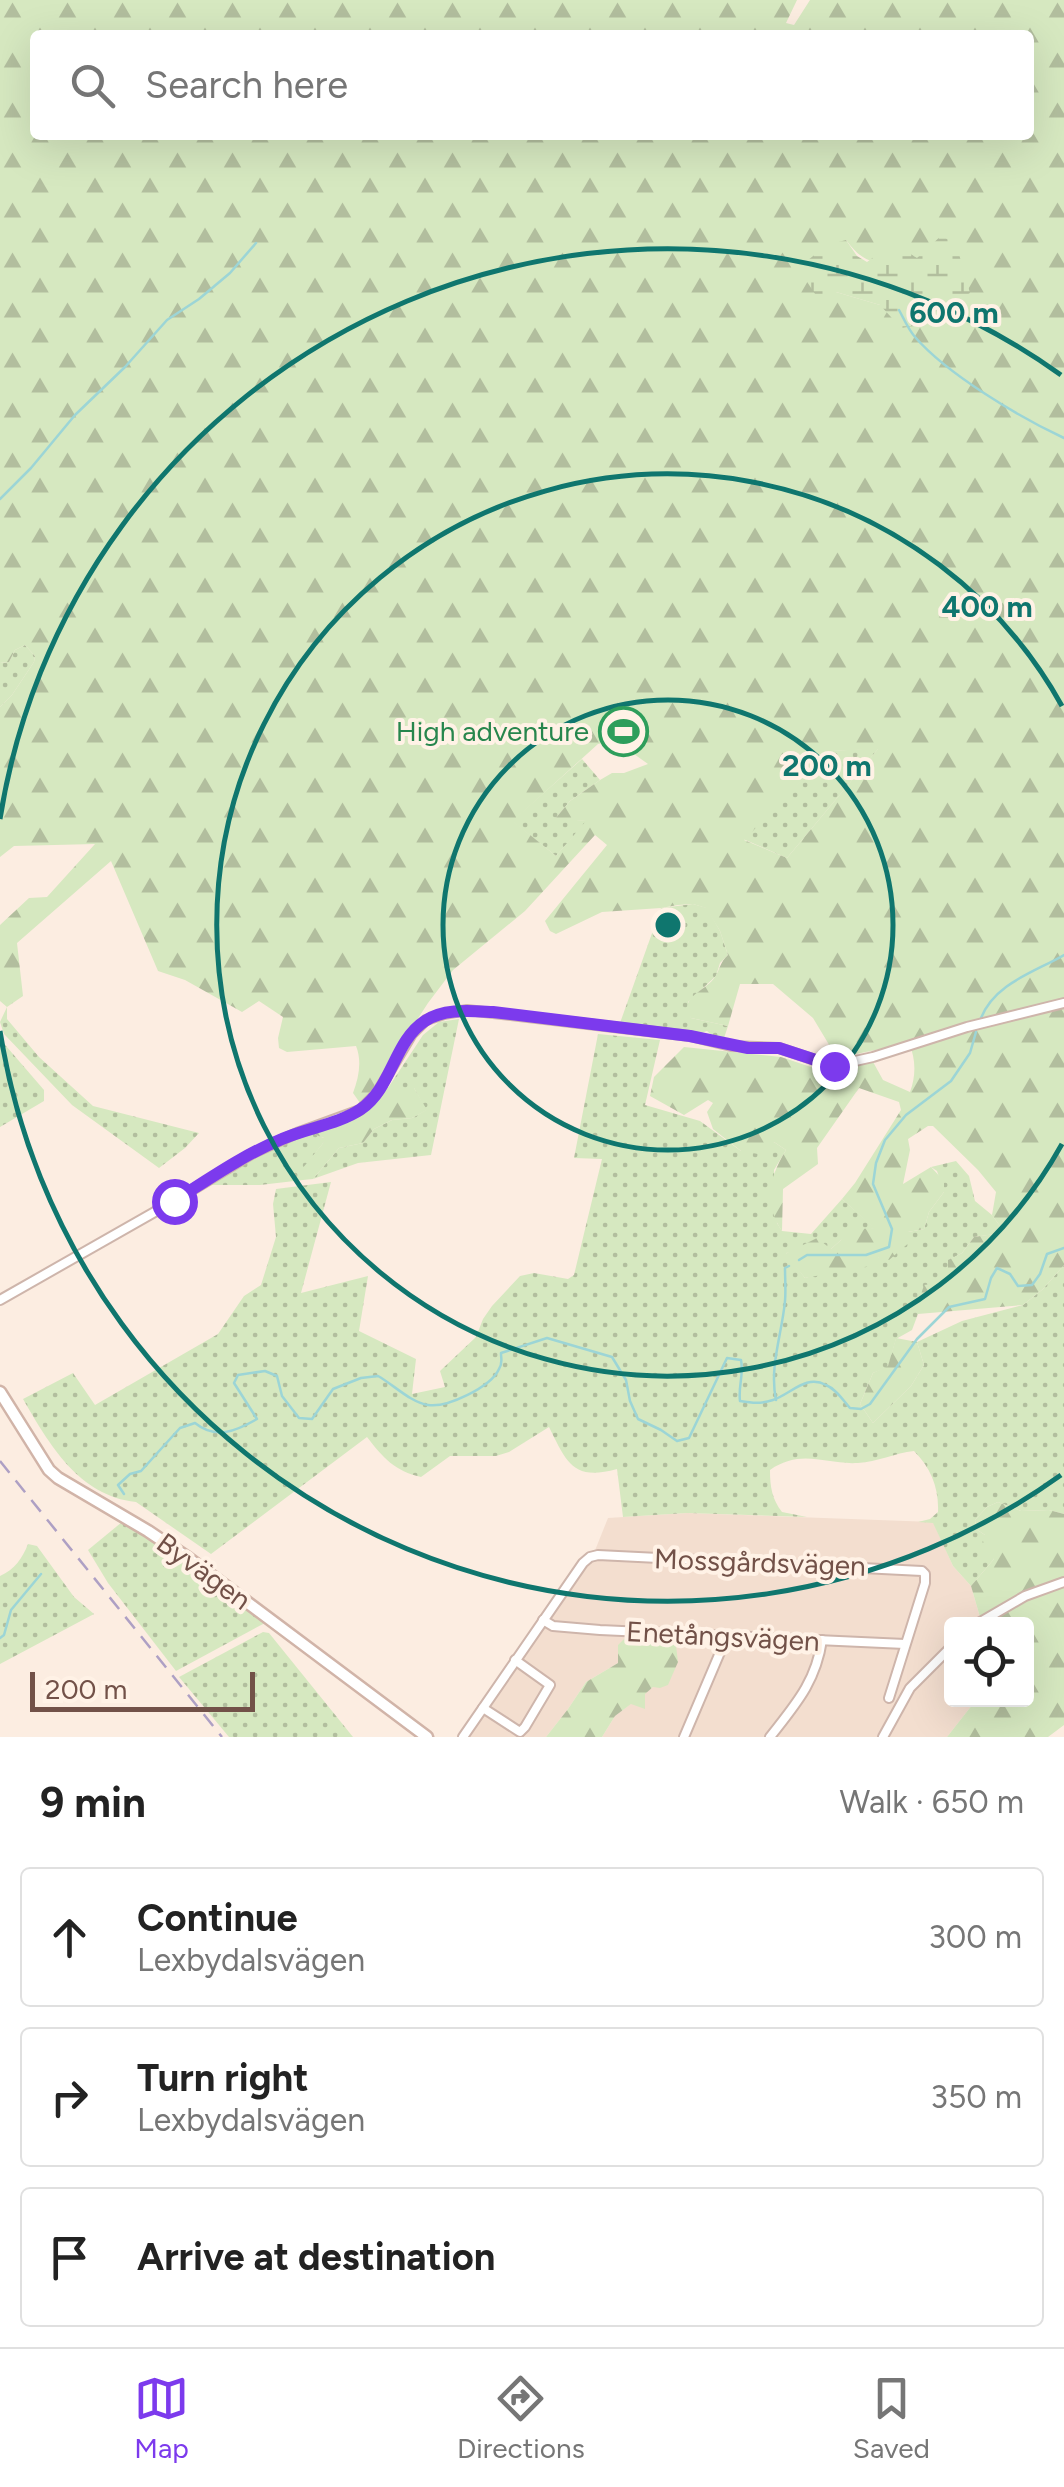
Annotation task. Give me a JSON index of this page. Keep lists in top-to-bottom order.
{
  "streets": {
    "street": ["Mossgårdsvägen", "Byvägen", "Enetångsvägen"]
  },
  "crossings": [
    ["Mossgårdsvägen", "Enetångsvägen"]
  ],
  "places": {
    "sports": ["High adventure"]
  },
  "scale_bar": "200 m",
  "page": {
    "search": "Search here",
    "scale": "200 m",
    "heading": ["9 min", "Walk · 650 m"],
    "list": [
      ["Continue", "Lexbydalsvägen", "300 m"],
      ["Turn right", "Lexbydalsvägen", "350 m"],
      "Arrive at destination"
    ],
    "nav": ["Map", "Directions", "Saved"]
  },
  "rings": ["600 m", "400 m", "200 m"]
}
